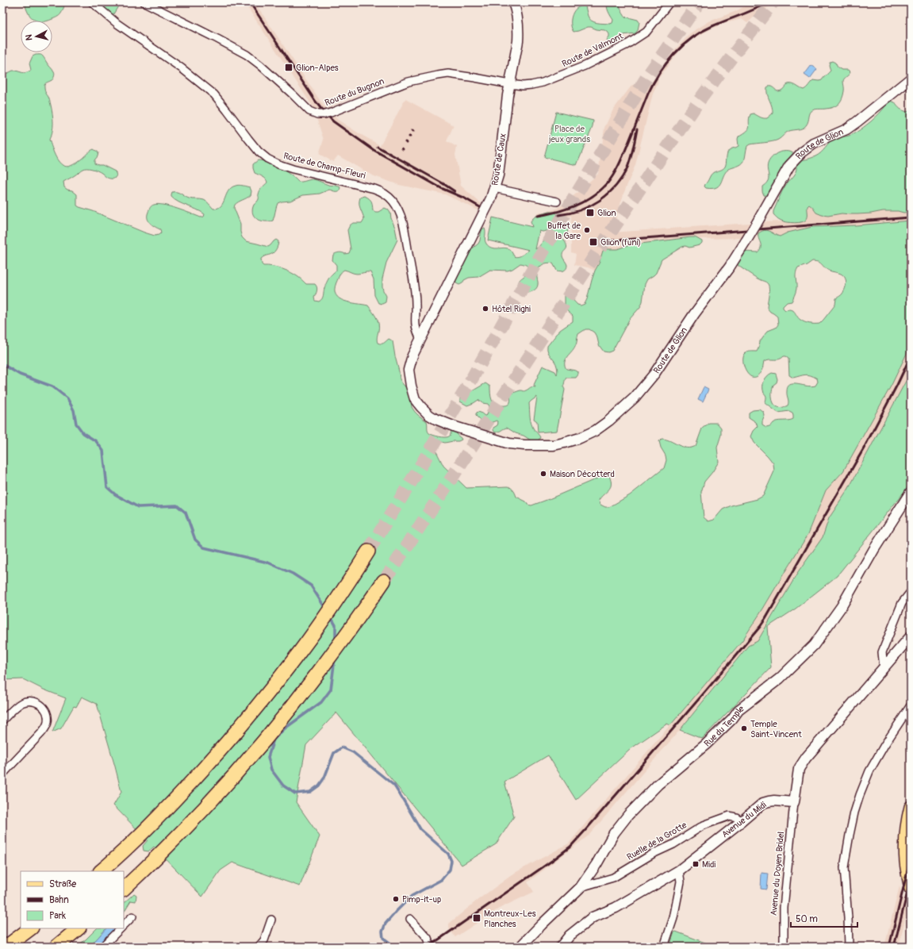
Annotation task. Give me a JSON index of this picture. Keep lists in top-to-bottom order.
{
  "streets": {
    "street": [
      "Route de Valmont",
      "Route du Bugnon",
      "Route de Glion",
      "Route de Caux",
      "Route de Champ-Fleuri",
      "Rue du Temple",
      "Avenue du Midi",
      "Ruelle de la Grotte",
      "Avenue du Doyen Bridel"
    ]
  },
  "crossings": [
    ["Route de Valmont", "Route du Bugnon"],
    ["Route de Valmont", "Route de Caux"],
    ["Route du Bugnon", "Route de Caux"],
    ["Route de Glion", "Route de Caux"],
    ["Route de Glion", "Route de Champ-Fleuri"],
    ["Route de Caux", "Route de Champ-Fleuri"],
    ["Rue du Temple", "Ruelle de la Grotte"],
    ["Avenue du Midi", "Ruelle de la Grotte"],
    ["Avenue du Midi", "Avenue du Doyen Bridel"]
  ],
  "parks": ["Place de jeux grands"],
  "places": {
    "transit": [
      "Glion-Alpes",
      "Glion",
      "Glion (funi)",
      "Midi",
      "Montreux-Les Planches"
    ],
    "other": [
      "Buffet de la Gare",
      "Hôtel Righi",
      "Maison Décotterd",
      "Temple Saint-Vincent",
      "Pimp-it-up"
    ]
  },
  "legend": ["Straße", "Bahn", "Park"],
  "scale_bar": "50 m",
  "north": "left"
}
